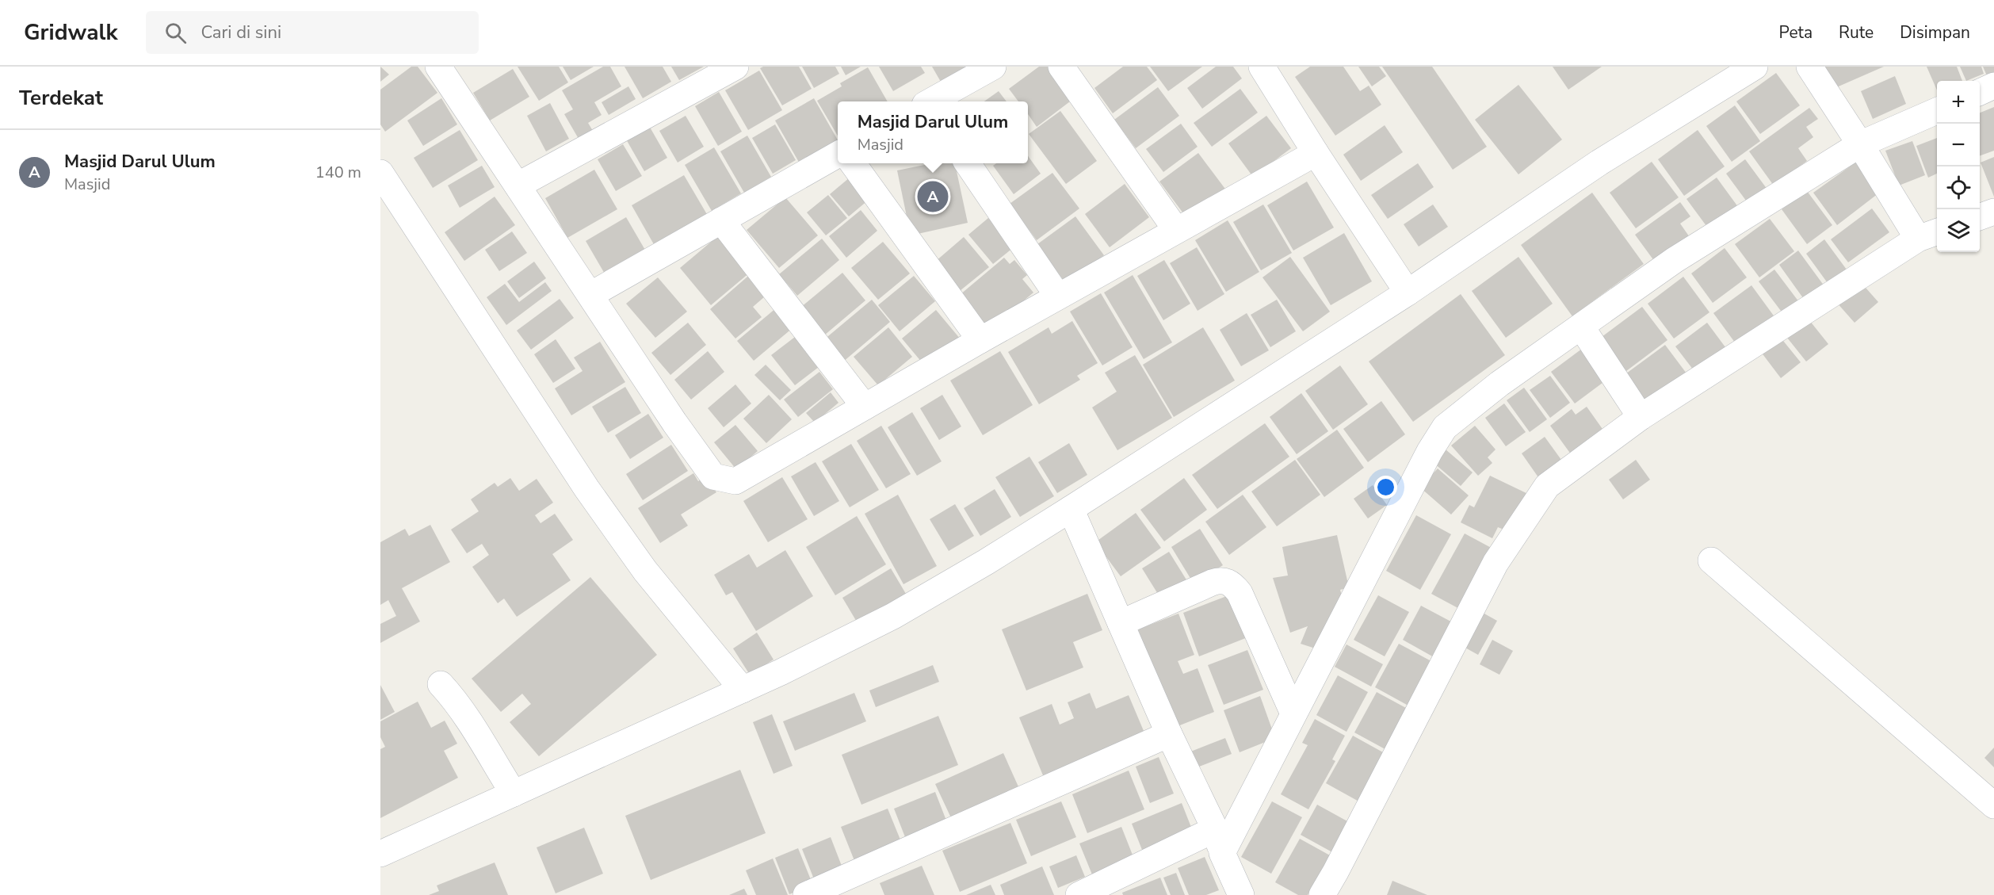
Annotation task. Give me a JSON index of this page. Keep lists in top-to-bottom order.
{
  "page": {
    "header": "Gridwalk",
    "search": "Cari di sini",
    "nav": ["Peta", "Rute", "Disimpan"],
    "heading": "Terdekat",
    "map_buttons": ["+", "−"],
    "popup": ["Masjid Darul Ulum", "Masjid"],
    "list": [
      {
        "mark": "A",
        "name": "Masjid Darul Ulum",
        "note": "Masjid",
        "value": "140 m"
      }
    ],
    "pins": "A"
  }
}
